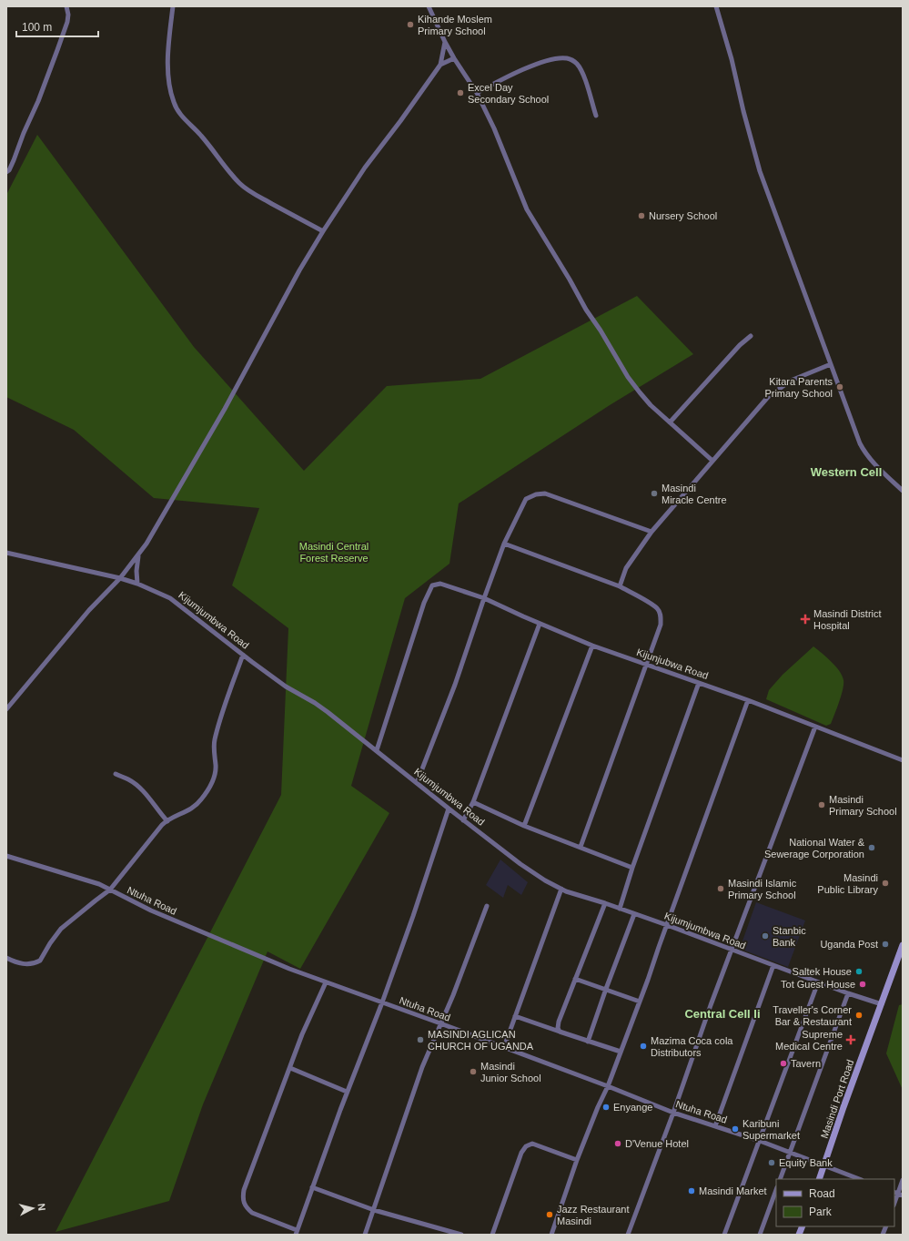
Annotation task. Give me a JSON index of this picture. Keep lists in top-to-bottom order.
{
  "streets": {
    "main road": ["Masindi Port Road"],
    "street": ["Kijumjumbwa Road", "Kijunjubwa Road", "Ntuha Road"]
  },
  "crossings": [
    ["Kijumjumbwa Road", "Kijunjubwa Road"],
    ["Kijumjumbwa Road", "Masindi Port Road"],
    ["Ntuha Road", "Masindi Port Road"]
  ],
  "districts": ["Western Cell", "Central Cell Ii"],
  "parks": ["Masindi Central Forest Reserve"],
  "places": {
    "other": [
      "Kihande Moslem Primary School",
      "Excel Day Secondary School",
      "Nursery School",
      "Kitara Parents Primary School",
      "Masindi Miracle Centre",
      "Masindi Primary School",
      "National Water & Sewerage Corporation",
      "Masindi Public Library",
      "Masindi Islamic Primary School",
      "Stanbic Bank",
      "Uganda Post",
      "Saltek House",
      "Tot Guest House",
      "Traveller's Corner Bar & Restaurant",
      "MASINDI AGLICAN CHURCH OF UGANDA",
      "Mazima Coca cola Distributors",
      "Tavern",
      "Masindi Junior School",
      "Enyange",
      "Karibuni Supermarket",
      "D'Venue Hotel",
      "Equity Bank",
      "Masindi Market",
      "Jazz Restaurant Masindi"
    ],
    "health": ["Masindi District Hospital", "Supreme Medical Centre"]
  },
  "legend": ["Road", "Park"],
  "scale_bar": "100 m",
  "north": "right"
}
